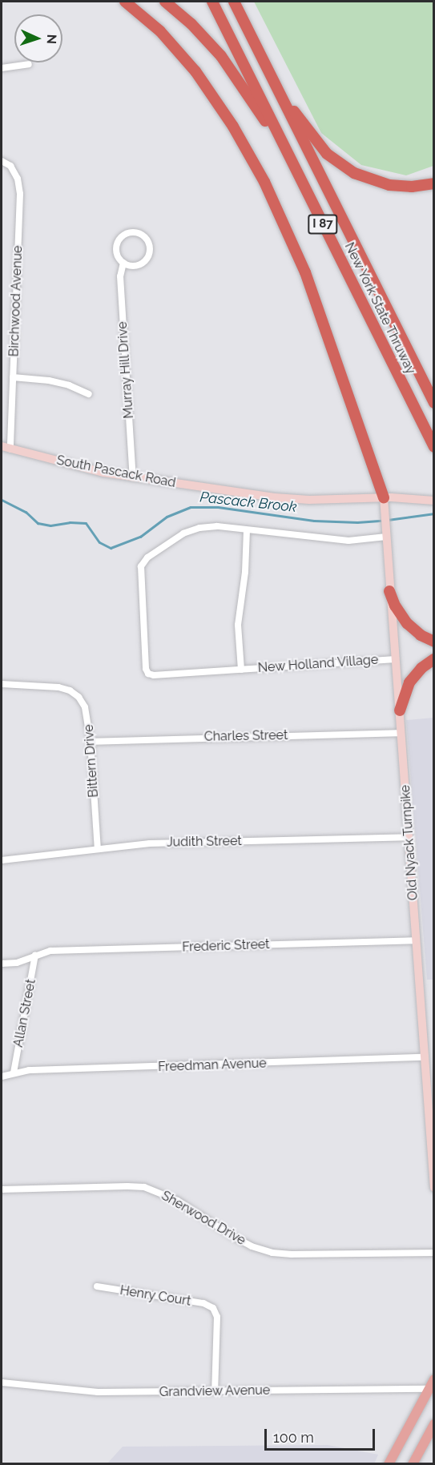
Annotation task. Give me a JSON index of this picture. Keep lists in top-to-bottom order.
{
  "streets": {
    "highway": ["I 87", "New York State Thruway"],
    "street": [
      "Birchwood Avenue",
      "Murray Hill Drive",
      "South Pascack Road",
      "New Holland Village",
      "Charles Street",
      "Bittern Drive",
      "Judith Street",
      "Old Nyack Turnpike",
      "Frederic Street",
      "Allan Street",
      "Freedman Avenue",
      "Sherwood Drive",
      "Henry Court",
      "Grandview Avenue"
    ]
  },
  "crossings": [
    ["Birchwood Avenue", "South Pascack Road"],
    ["Murray Hill Drive", "South Pascack Road"],
    ["South Pascack Road", "Old Nyack Turnpike"],
    ["New Holland Village", "Old Nyack Turnpike"],
    ["Charles Street", "Bittern Drive"],
    ["Charles Street", "Old Nyack Turnpike"],
    ["Bittern Drive", "Judith Street"],
    ["Judith Street", "Old Nyack Turnpike"],
    ["Old Nyack Turnpike", "Frederic Street"],
    ["Old Nyack Turnpike", "Freedman Avenue"],
    ["Frederic Street", "Allan Street"],
    ["Allan Street", "Freedman Avenue"],
    ["Henry Court", "Grandview Avenue"]
  ],
  "water": ["Pascack Brook"],
  "scale_bar": "100 m",
  "north": "right"
}
